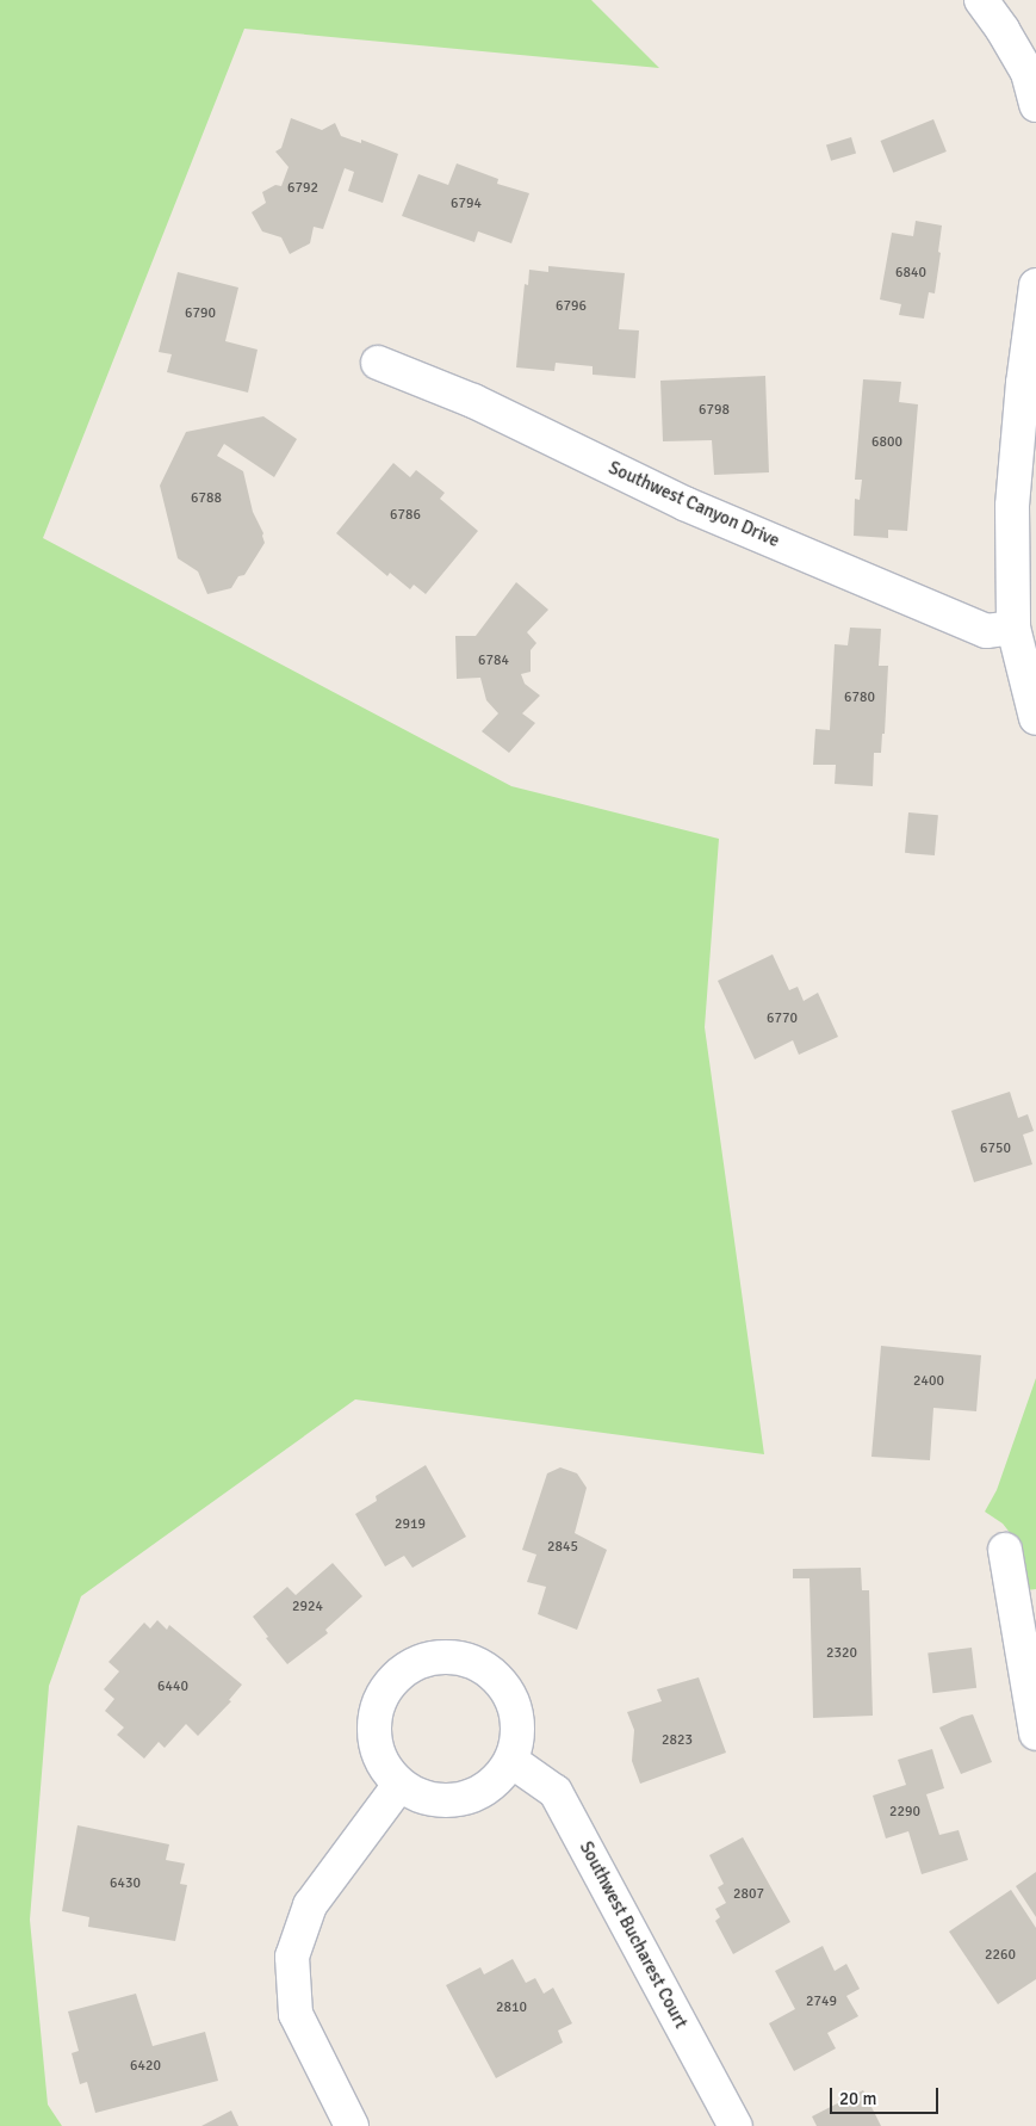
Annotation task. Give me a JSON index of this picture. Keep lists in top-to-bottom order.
{
  "streets": {
    "street": ["Southwest Canyon Drive", "Southwest Bucharest Court"]
  },
  "house_numbers": [
    "6792",
    "6794",
    "6840",
    "6796",
    "6790",
    "6798",
    "6800",
    "6788",
    "6786",
    "6784",
    "6780",
    "6770",
    "6750",
    "2400",
    "2919",
    "2845",
    "2924",
    "2320",
    "6440",
    "2823",
    "2290",
    "6430",
    "2807",
    "2260",
    "2749",
    "2810",
    "6420"
  ],
  "scale_bar": "20 m"
}
